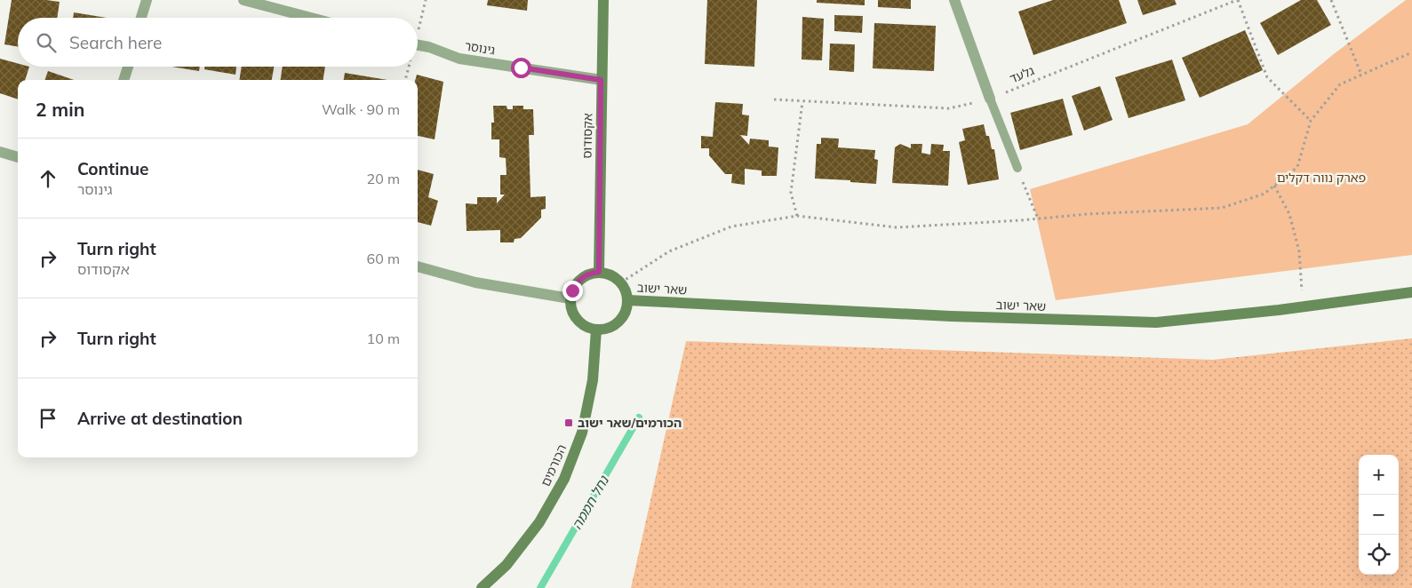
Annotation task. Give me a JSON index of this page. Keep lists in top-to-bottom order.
{
  "streets": {
    "street": [
      "גינוסר",
      "אקסודוס",
      "שאר ישוב",
      "הכורמים"
    ],
    "path": ["גלעד"]
  },
  "crossings": [
    ["גינוסר", "אקסודוס"],
    ["אקסודוס", "שאר ישוב"],
    ["אקסודוס", "הכורמים"],
    ["שאר ישוב", "הכורמים"]
  ],
  "water": ["נחל חממה"],
  "parks": ["פארק נווה דקלים"],
  "places": {
    "transit": ["הכורמים/שאר ישוב"]
  },
  "page": {
    "search": "Search here",
    "heading": ["2 min", "Walk · 90 m"],
    "list": [
      ["Continue", "גינוסר", "20 m"],
      ["Turn right", "אקסודוס", "60 m"],
      ["Turn right", "10 m"],
      "Arrive at destination"
    ],
    "map_buttons": ["+", "−"]
  }
}
